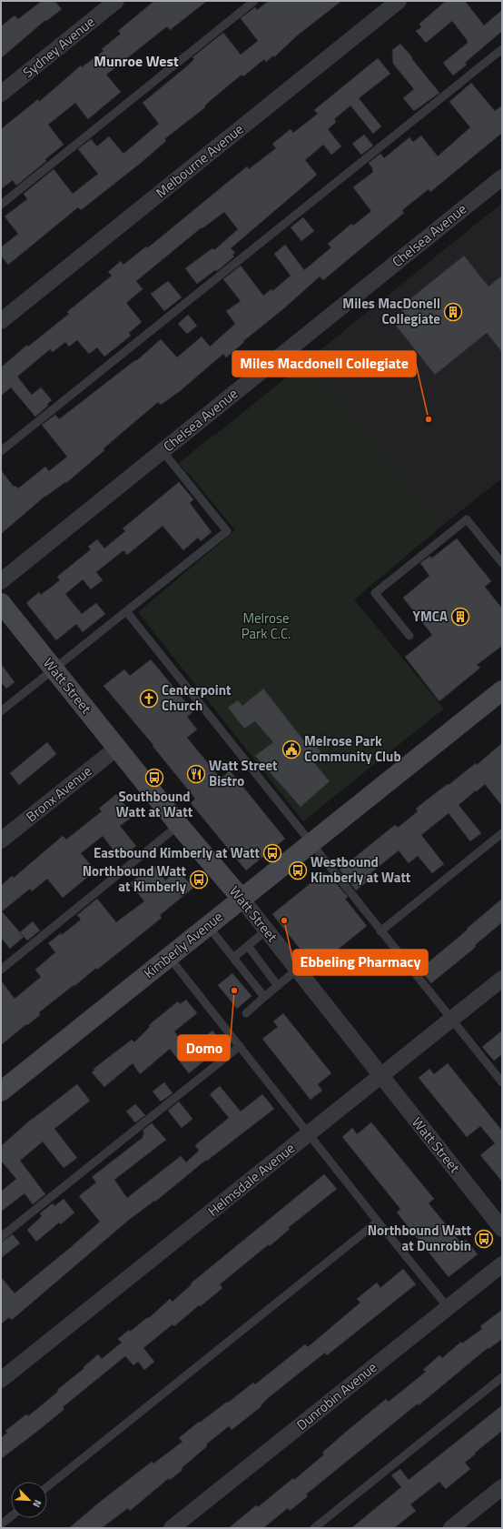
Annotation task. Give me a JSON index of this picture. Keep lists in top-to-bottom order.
{
  "streets": {
    "street": [
      "Sydney Avenue",
      "Melbourne Avenue",
      "Chelsea Avenue",
      "Watt Street",
      "Bronx Avenue",
      "Kimberly Avenue",
      "Helmsdale Avenue",
      "Dunrobin Avenue"
    ]
  },
  "crossings": [
    ["Watt Street", "Bronx Avenue"],
    ["Watt Street", "Kimberly Avenue"],
    ["Watt Street", "Helmsdale Avenue"]
  ],
  "districts": ["Munroe West"],
  "parks": ["Melrose Park C.C."],
  "places": {
    "building": ["Miles MacDonell Collegiate", "YMCA"],
    "other": ["Miles Macdonell Collegiate", "Ebbeling Pharmacy", "Domo"],
    "church": ["Centerpoint Church"],
    "public building": ["Melrose Park Community Club"],
    "restaurant": ["Watt Street Bistro"],
    "bus stop": [
      "Southbound Watt at Watt",
      "Eastbound Kimberly at Watt",
      "Westbound Kimberly at Watt",
      "Northbound Watt at Kimberly",
      "Northbound Watt at Dunrobin"
    ]
  },
  "north": "bottom right"
}
